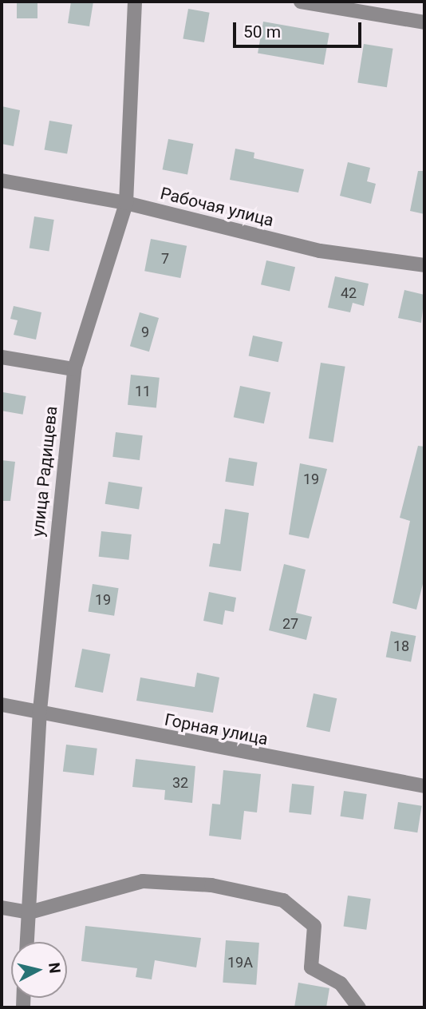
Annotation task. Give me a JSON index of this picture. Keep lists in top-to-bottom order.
{
  "streets": {
    "street": ["Рабочая улица", "улица Радищева", "Горная улица"]
  },
  "crossings": [
    ["Рабочая улица", "улица Радищева"],
    ["улица Радищева", "Горная улица"]
  ],
  "house_numbers": [
    "7",
    "42",
    "9",
    "11",
    "19",
    "19",
    "27",
    "18",
    "32",
    "19А"
  ],
  "scale_bar": "50 m",
  "north": "right"
}
